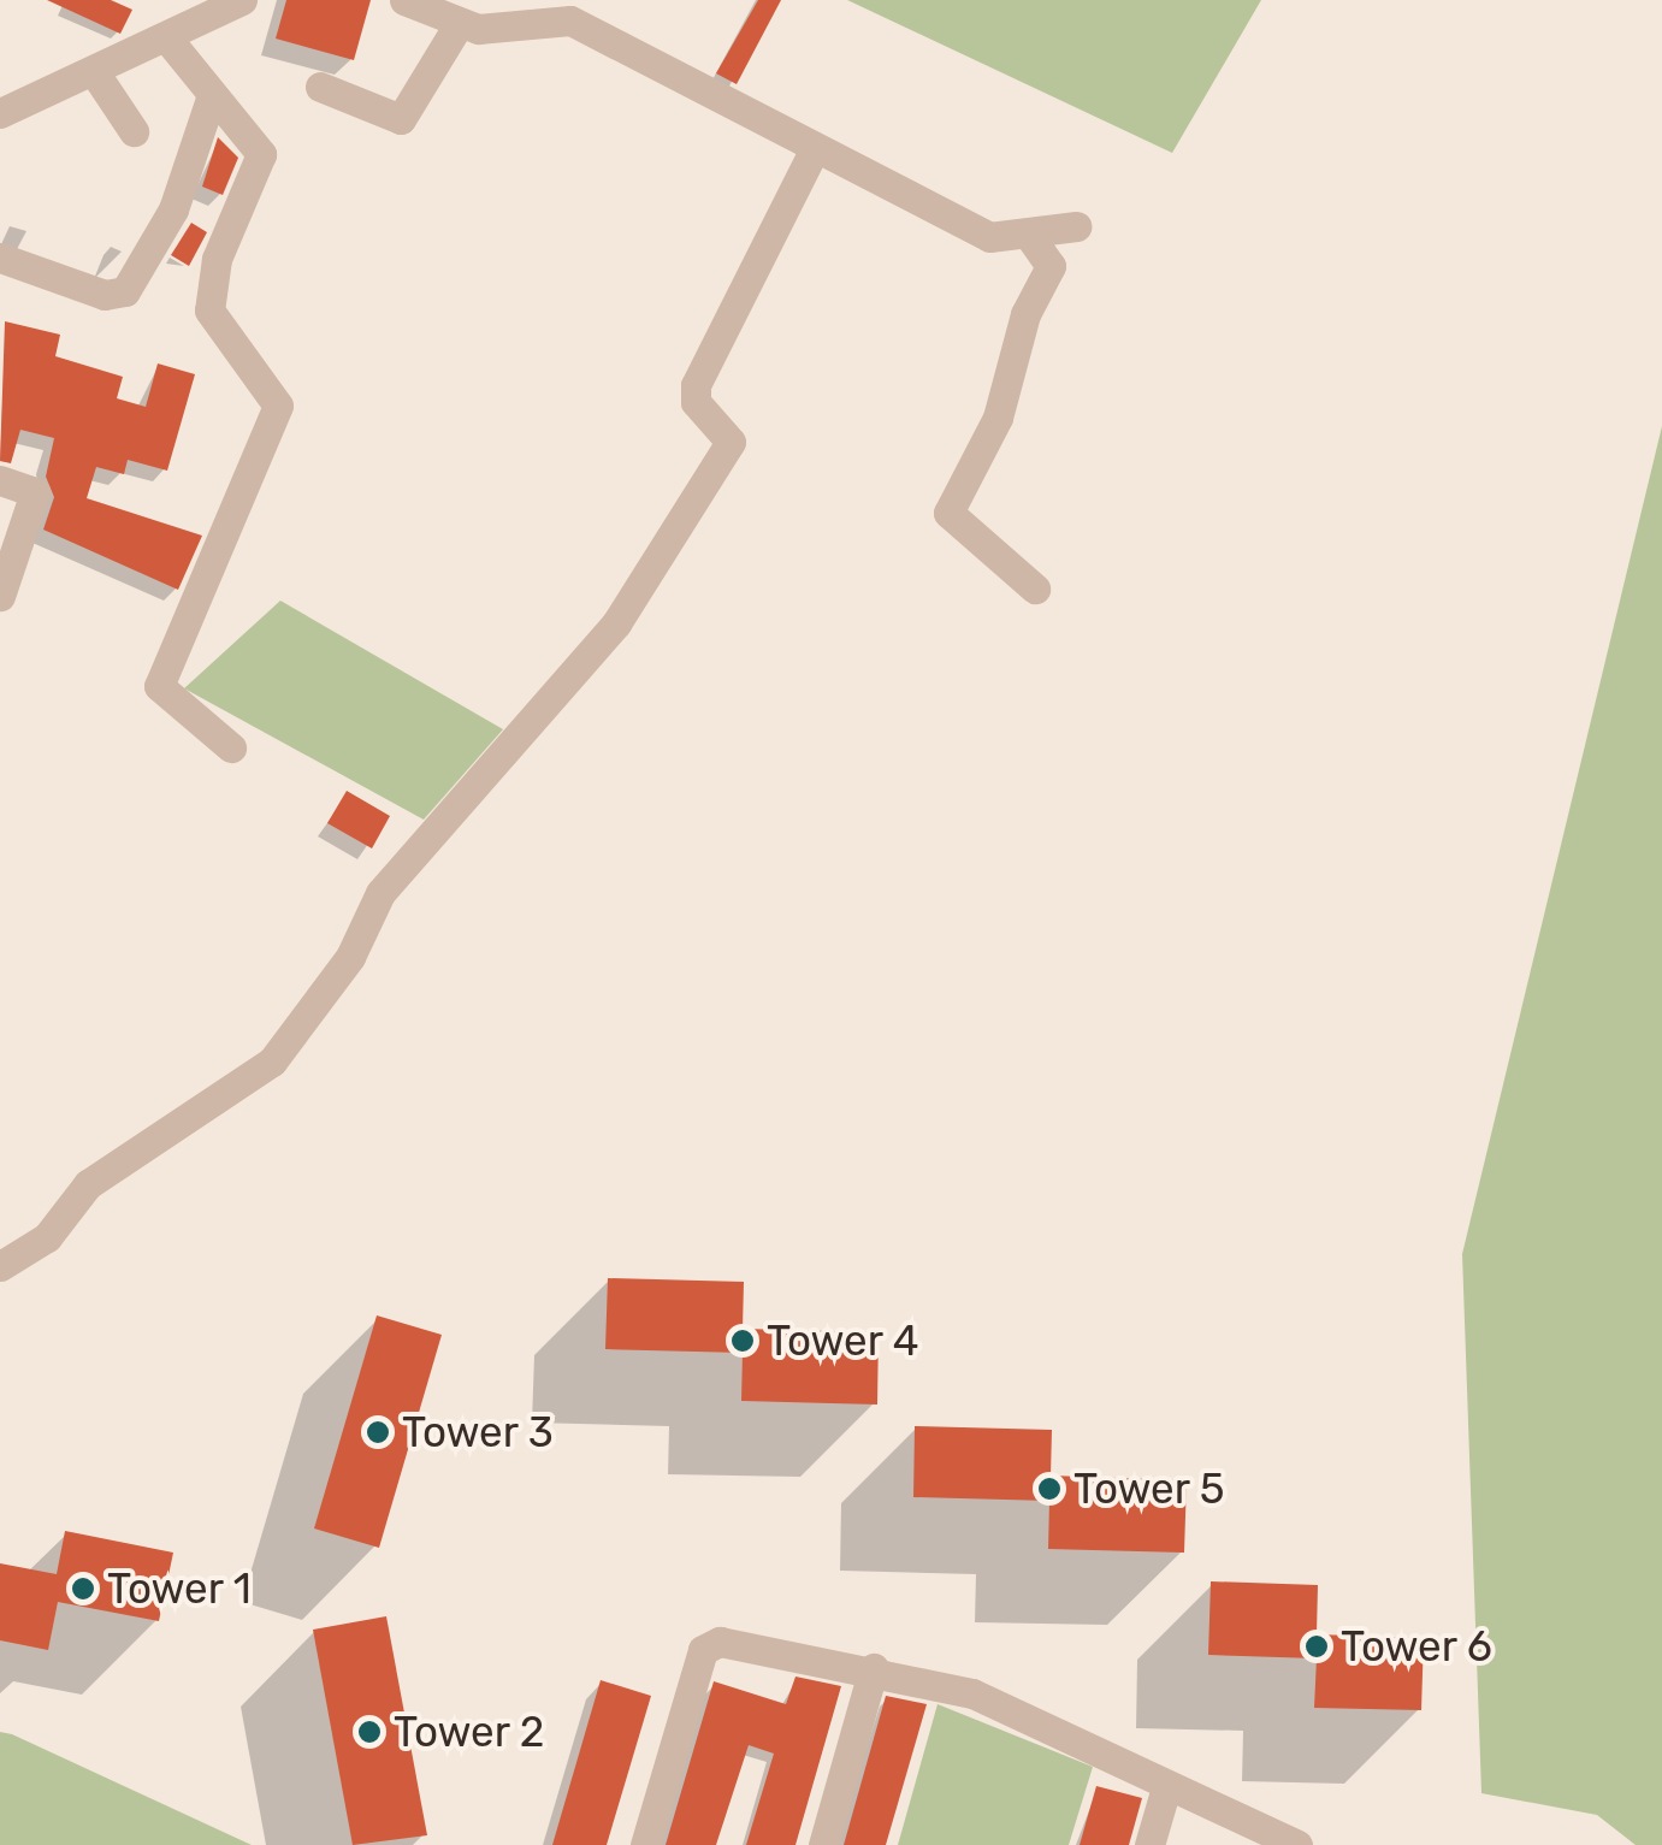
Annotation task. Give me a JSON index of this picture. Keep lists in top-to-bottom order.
{
  "places": [
    "Tower 4",
    "Tower 3",
    "Tower 5",
    "Tower 1",
    "Tower 6",
    "Tower 2"
  ]
}
